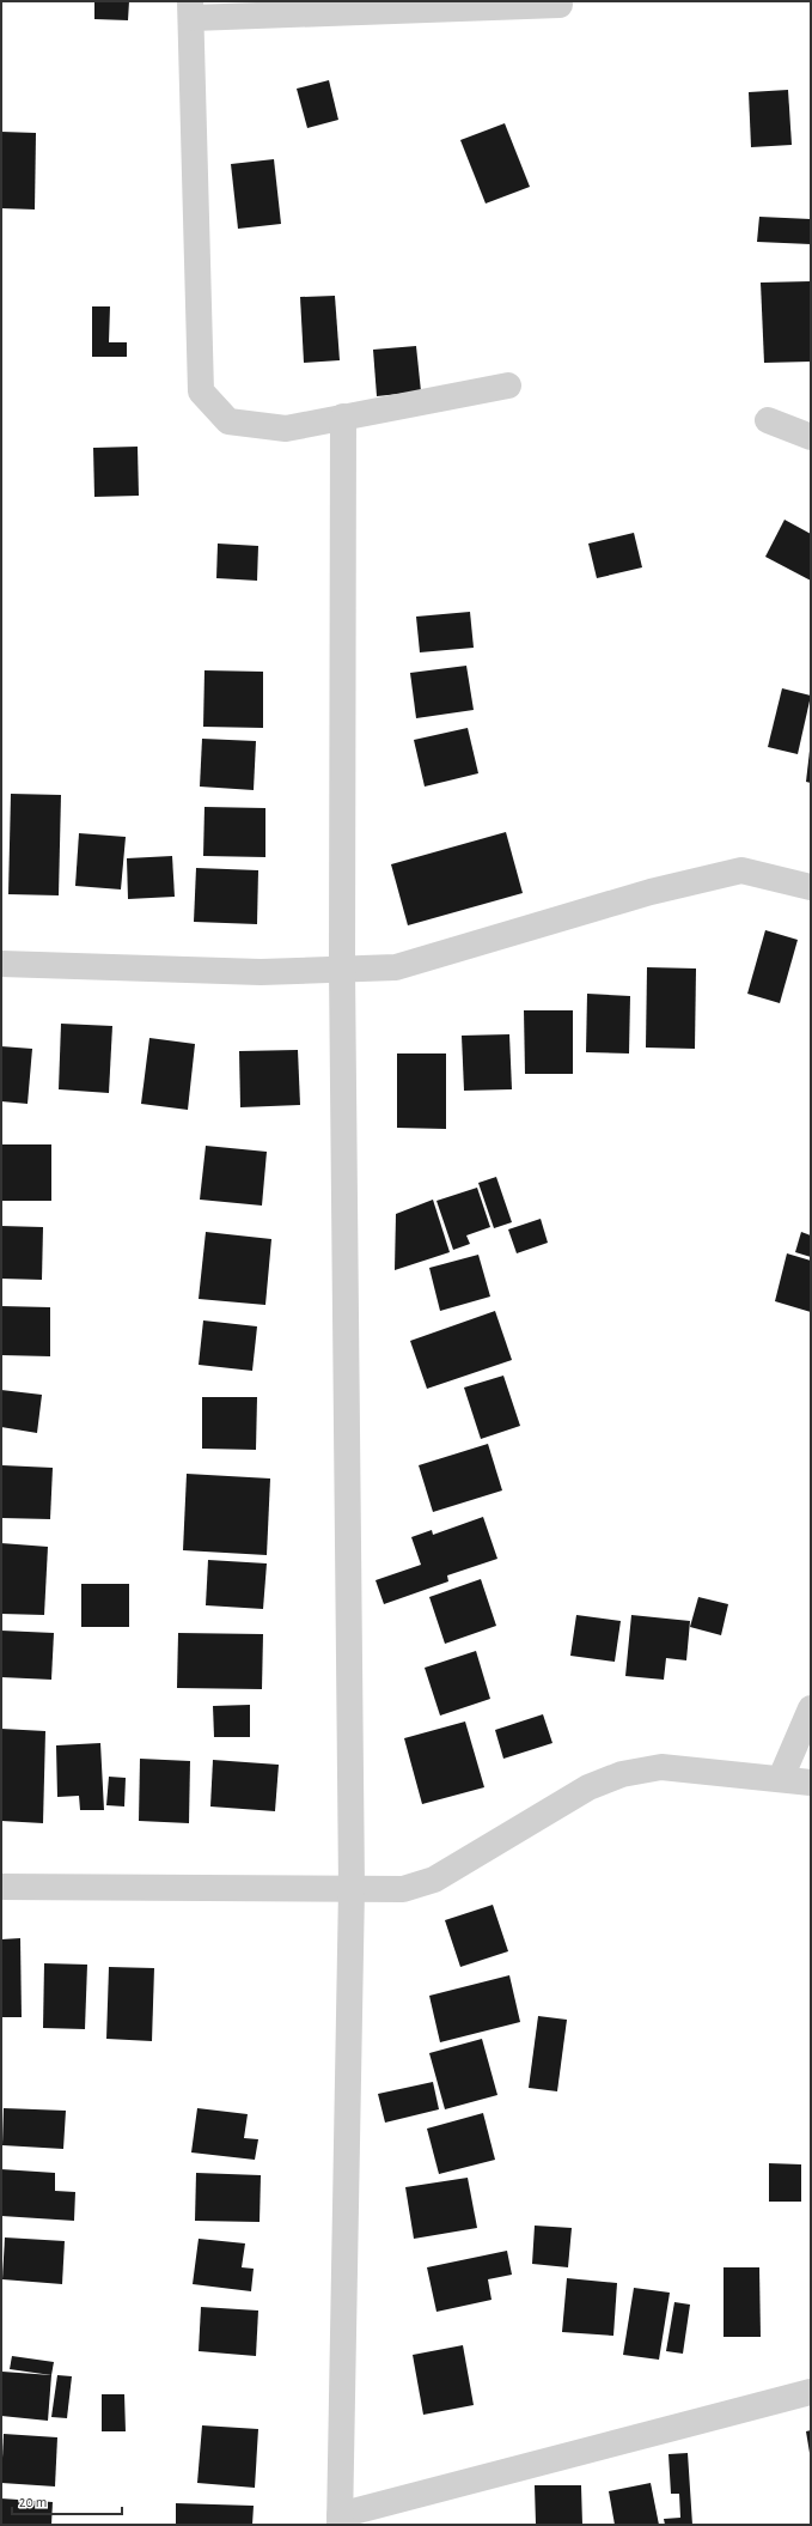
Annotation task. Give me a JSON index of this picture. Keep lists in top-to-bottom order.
{
  "scale_bar": "20 m"
}
